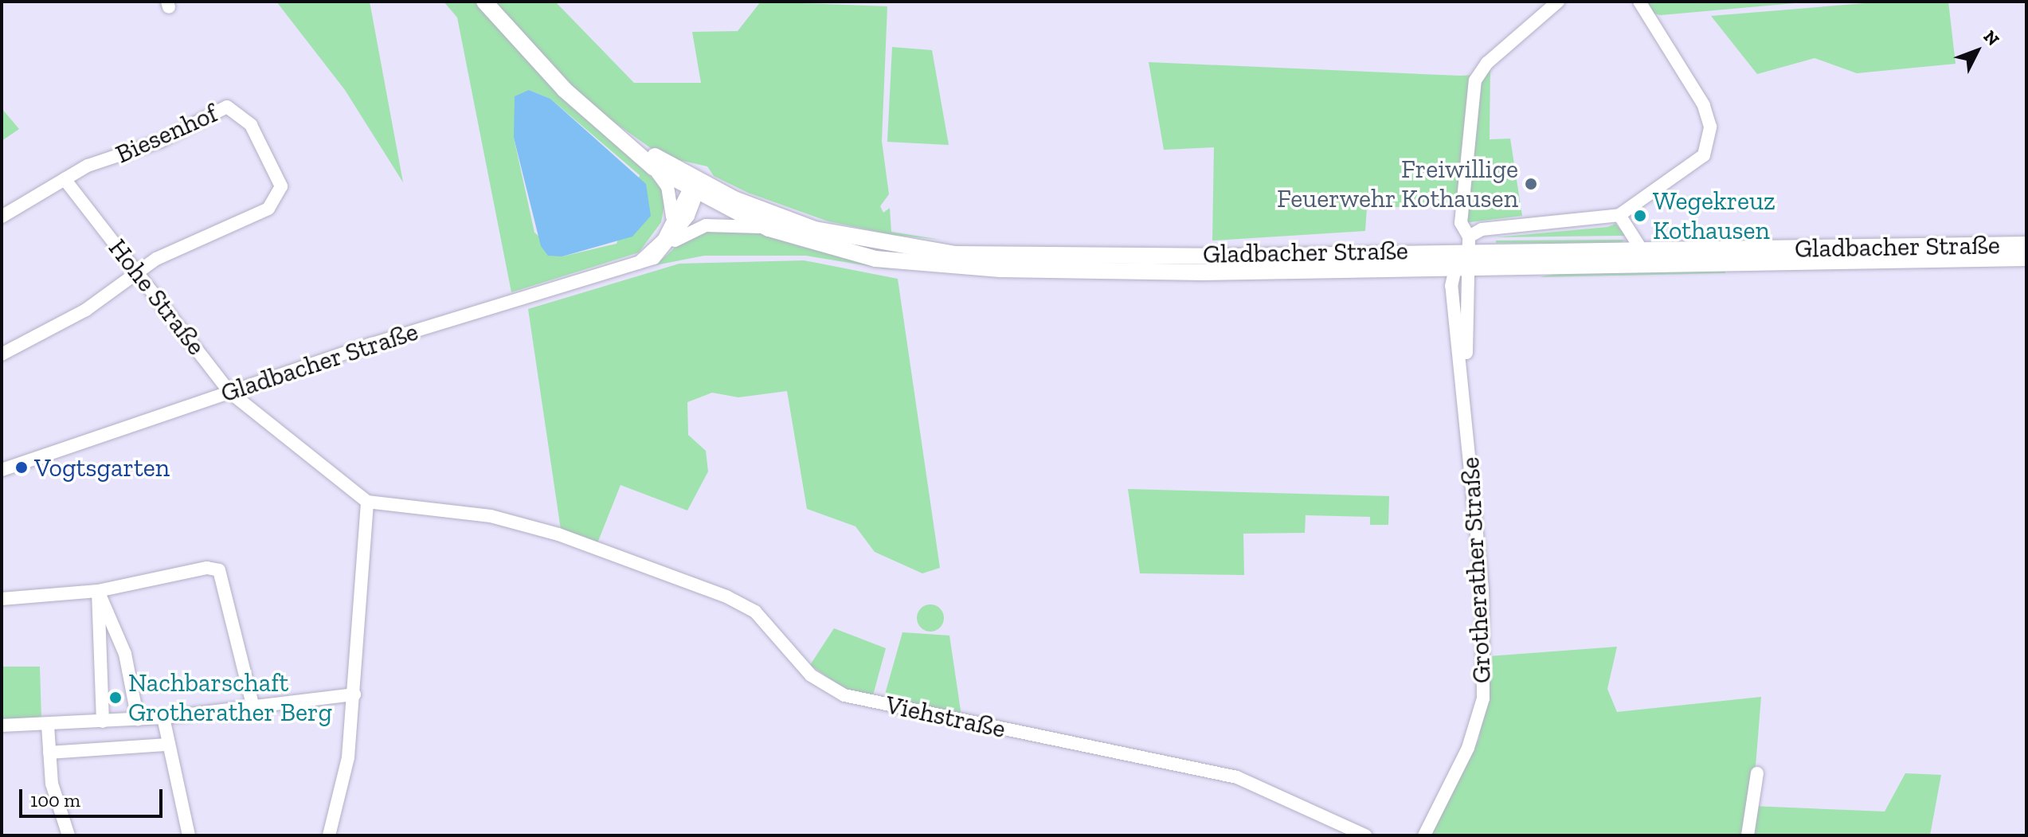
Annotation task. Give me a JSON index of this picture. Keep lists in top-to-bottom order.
{
  "streets": {
    "main road": ["Gladbacher Straße"],
    "street": [
      "Biesenhof",
      "Hohe Straße",
      "Grotherather Straße",
      "Viehstraße"
    ]
  },
  "crossings": [
    ["Biesenhof", "Hohe Straße"],
    ["Gladbacher Straße", "Hohe Straße"],
    ["Gladbacher Straße", "Grotherather Straße"],
    ["Hohe Straße", "Viehstraße"]
  ],
  "places": [
    "Freiwillige Feuerwehr Kothausen",
    "Wegekreuz Kothausen",
    "Vogtsgarten",
    "Nachbarschaft Grotherather Berg"
  ],
  "scale_bar": "100 m",
  "north": "top right"
}
